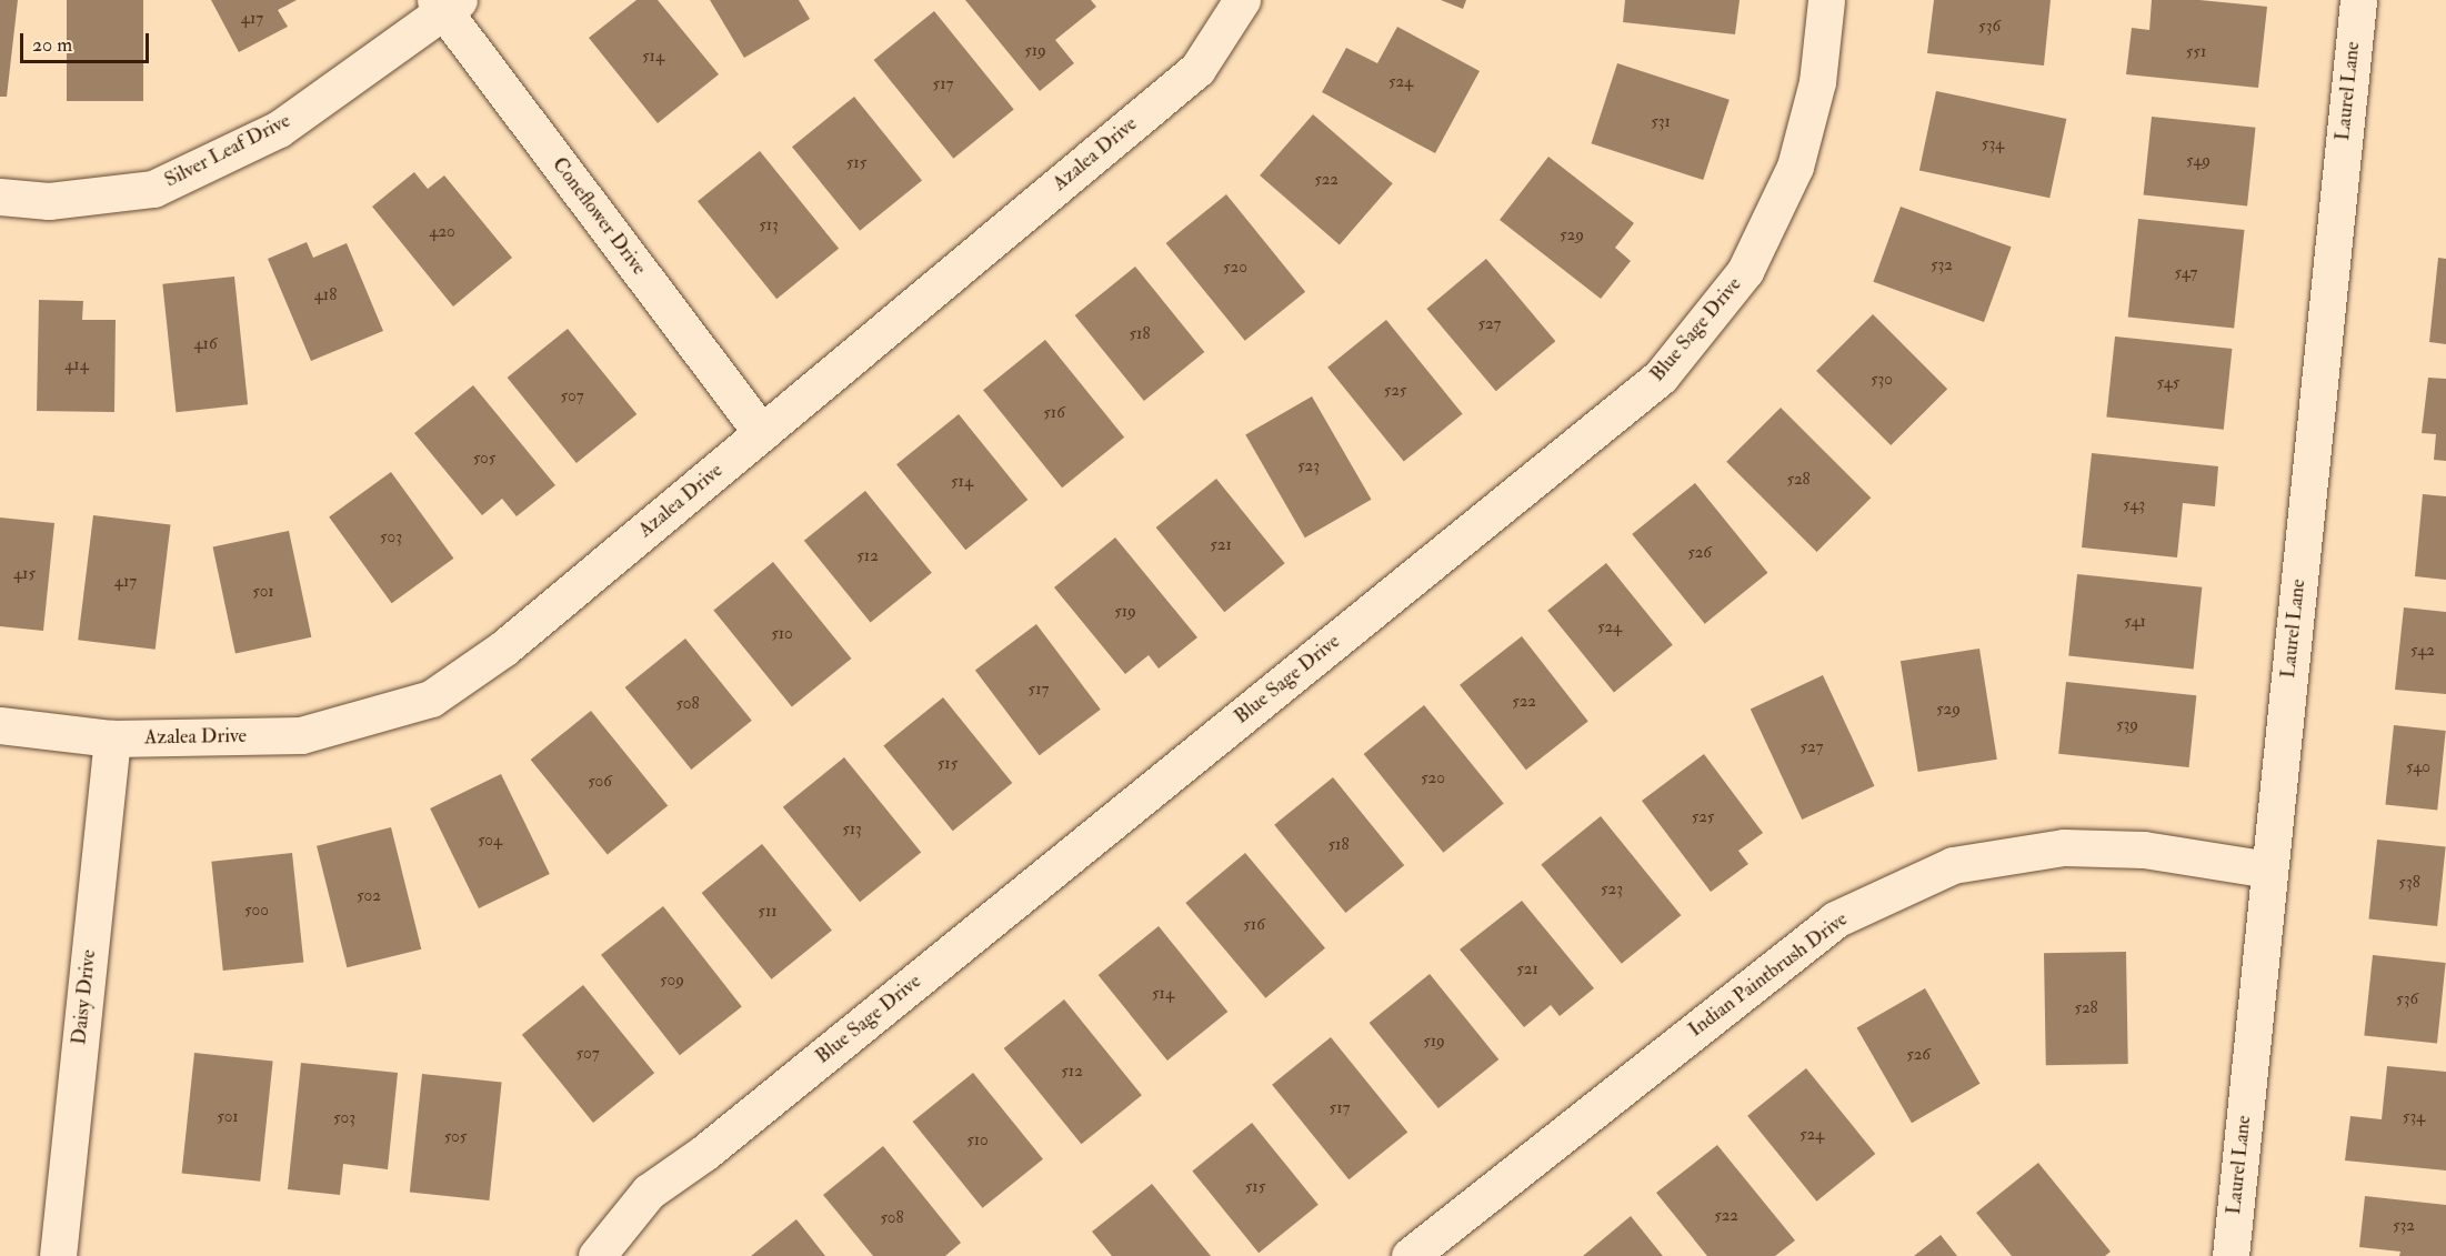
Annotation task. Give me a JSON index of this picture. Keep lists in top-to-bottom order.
{
  "streets": {
    "street": [
      "Laurel Lane",
      "Silver Leaf Drive",
      "Azalea Drive",
      "Coneflower Drive",
      "Blue Sage Drive",
      "Indian Paintbrush Drive",
      "Daisy Drive"
    ]
  },
  "crossings": [
    ["Laurel Lane", "Indian Paintbrush Drive"],
    ["Silver Leaf Drive", "Coneflower Drive"],
    ["Azalea Drive", "Coneflower Drive"],
    ["Azalea Drive", "Daisy Drive"]
  ],
  "house_numbers": [
    "417",
    "536",
    "519",
    "551",
    "514",
    "524",
    "517",
    "531",
    "534",
    "549",
    "515",
    "522",
    "513",
    "420",
    "529",
    "532",
    "520",
    "547",
    "418",
    "527",
    "518",
    "416",
    "414",
    "530",
    "545",
    "525",
    "507",
    "516",
    "505",
    "523",
    "528",
    "514",
    "543",
    "503",
    "521",
    "526",
    "512",
    "415",
    "417",
    "501",
    "519",
    "541",
    "524",
    "510",
    "542",
    "517",
    "522",
    "508",
    "529",
    "539",
    "527",
    "515",
    "540",
    "520",
    "506",
    "525",
    "513",
    "504",
    "518",
    "538",
    "523",
    "502",
    "500",
    "511",
    "516",
    "521",
    "509",
    "514",
    "536",
    "528",
    "519",
    "507",
    "526",
    "512",
    "517",
    "501",
    "534",
    "503",
    "524",
    "505",
    "510",
    "515",
    "522",
    "508",
    "532"
  ],
  "scale_bar": "20 m"
}
